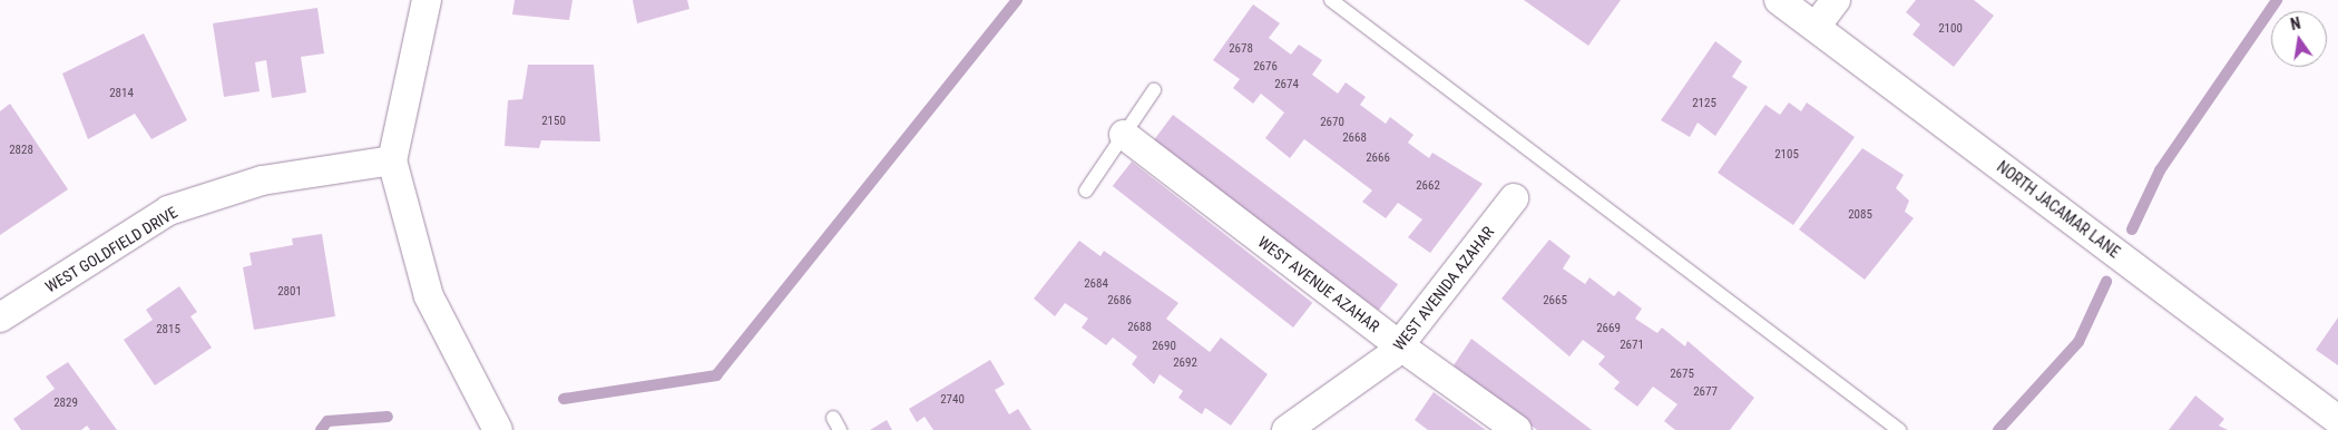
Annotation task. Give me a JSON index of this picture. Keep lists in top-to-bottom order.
{
  "streets": {
    "street": [
      "NORTH JACAMAR LANE",
      "WEST GOLDFIELD DRIVE",
      "WEST AVENUE AZAHAR",
      "WEST AVENIDA AZAHAR"
    ]
  },
  "crossings": [
    ["WEST AVENUE AZAHAR", "WEST AVENIDA AZAHAR"]
  ],
  "house_numbers": [
    "2100",
    "2678",
    "2676",
    "2674",
    "2814",
    "2125",
    "2150",
    "2670",
    "2668",
    "2828",
    "2105",
    "2666",
    "2662",
    "2085",
    "2684",
    "2801",
    "2686",
    "2665",
    "2688",
    "2669",
    "2815",
    "2671",
    "2690",
    "2692",
    "2675",
    "2677",
    "2740",
    "2829"
  ],
  "north": "top"
}
